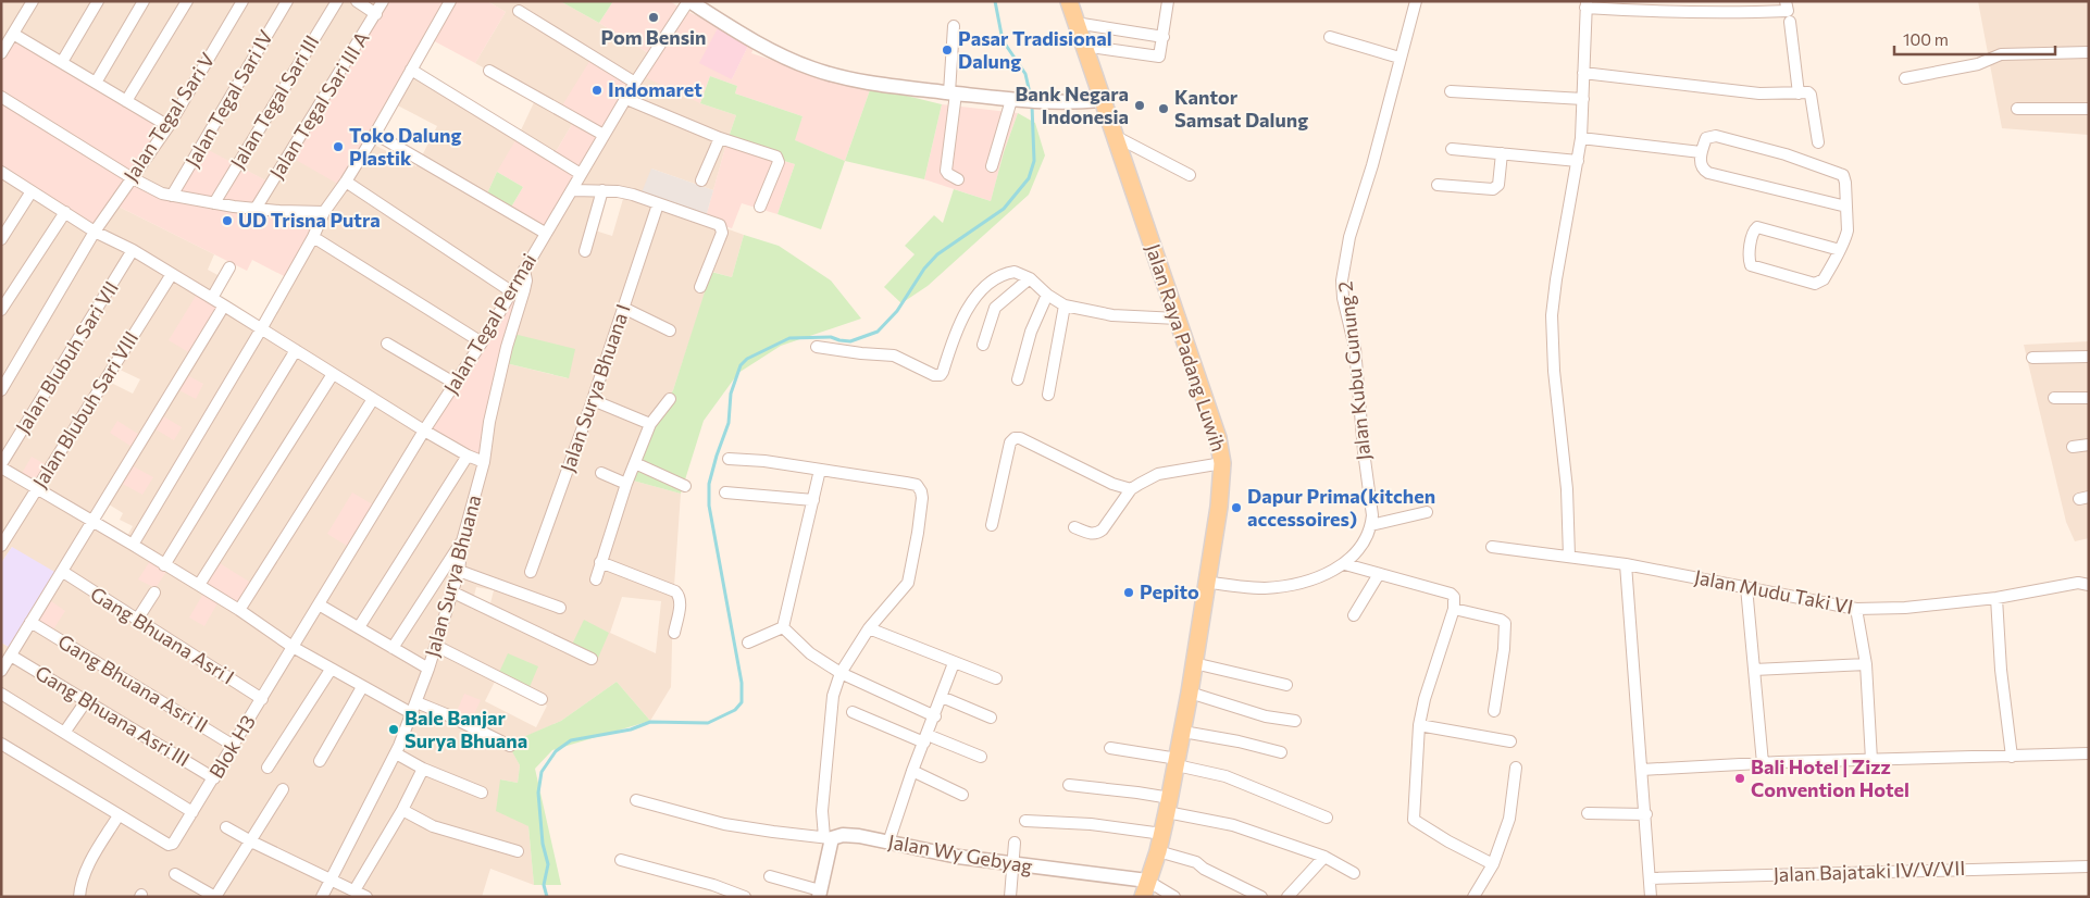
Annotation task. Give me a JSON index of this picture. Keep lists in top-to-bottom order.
{
  "streets": {
    "main road": ["Jalan Raya Padang Luwih"],
    "street": [
      "Jalan Tegal Sari IV",
      "Jalan Tegal Sari III",
      "Jalan Tegal Sari III A",
      "Jalan Tegal Sari V",
      "Jalan Tegal Permai",
      "Jalan Blubuh Sari VII",
      "Jalan Kubu Gunung 2",
      "Jalan Surya Bhuana I",
      "Jalan Blubuh Sari VIII",
      "Jalan Surya Bhuana",
      "Jalan Mudu Taki VI",
      "Gang Bhuana Asri I",
      "Gang Bhuana Asri II",
      "Gang Bhuana Asri III",
      "Blok H3",
      "Jalan Wy Gebyag",
      "Jalan Bajataki IV/V/VII"
    ]
  },
  "crossings": [
    ["Jalan Tegal Permai", "Jalan Surya Bhuana"],
    ["Jalan Tegal Permai", "Blok H3"],
    ["Jalan Raya Padang Luwih", "Jalan Wy Gebyag"],
    ["Gang Bhuana Asri I", "Blok H3"],
    ["Gang Bhuana Asri II", "Blok H3"],
    ["Gang Bhuana Asri III", "Blok H3"]
  ],
  "places": [
    "Pom Bensin",
    "Pasar Tradisional Dalung",
    "Indomaret",
    "Bank Negara Indonesia",
    "Kantor Samsat Dalung",
    "Toko Dalung Plastik",
    "UD Trisna Putra",
    "Dapur Prima(kitchen accessoires)",
    "Pepito",
    "Bale Banjar Surya Bhuana",
    "Bali Hotel | Zizz Convention Hotel"
  ],
  "scale_bar": "100 m"
}
